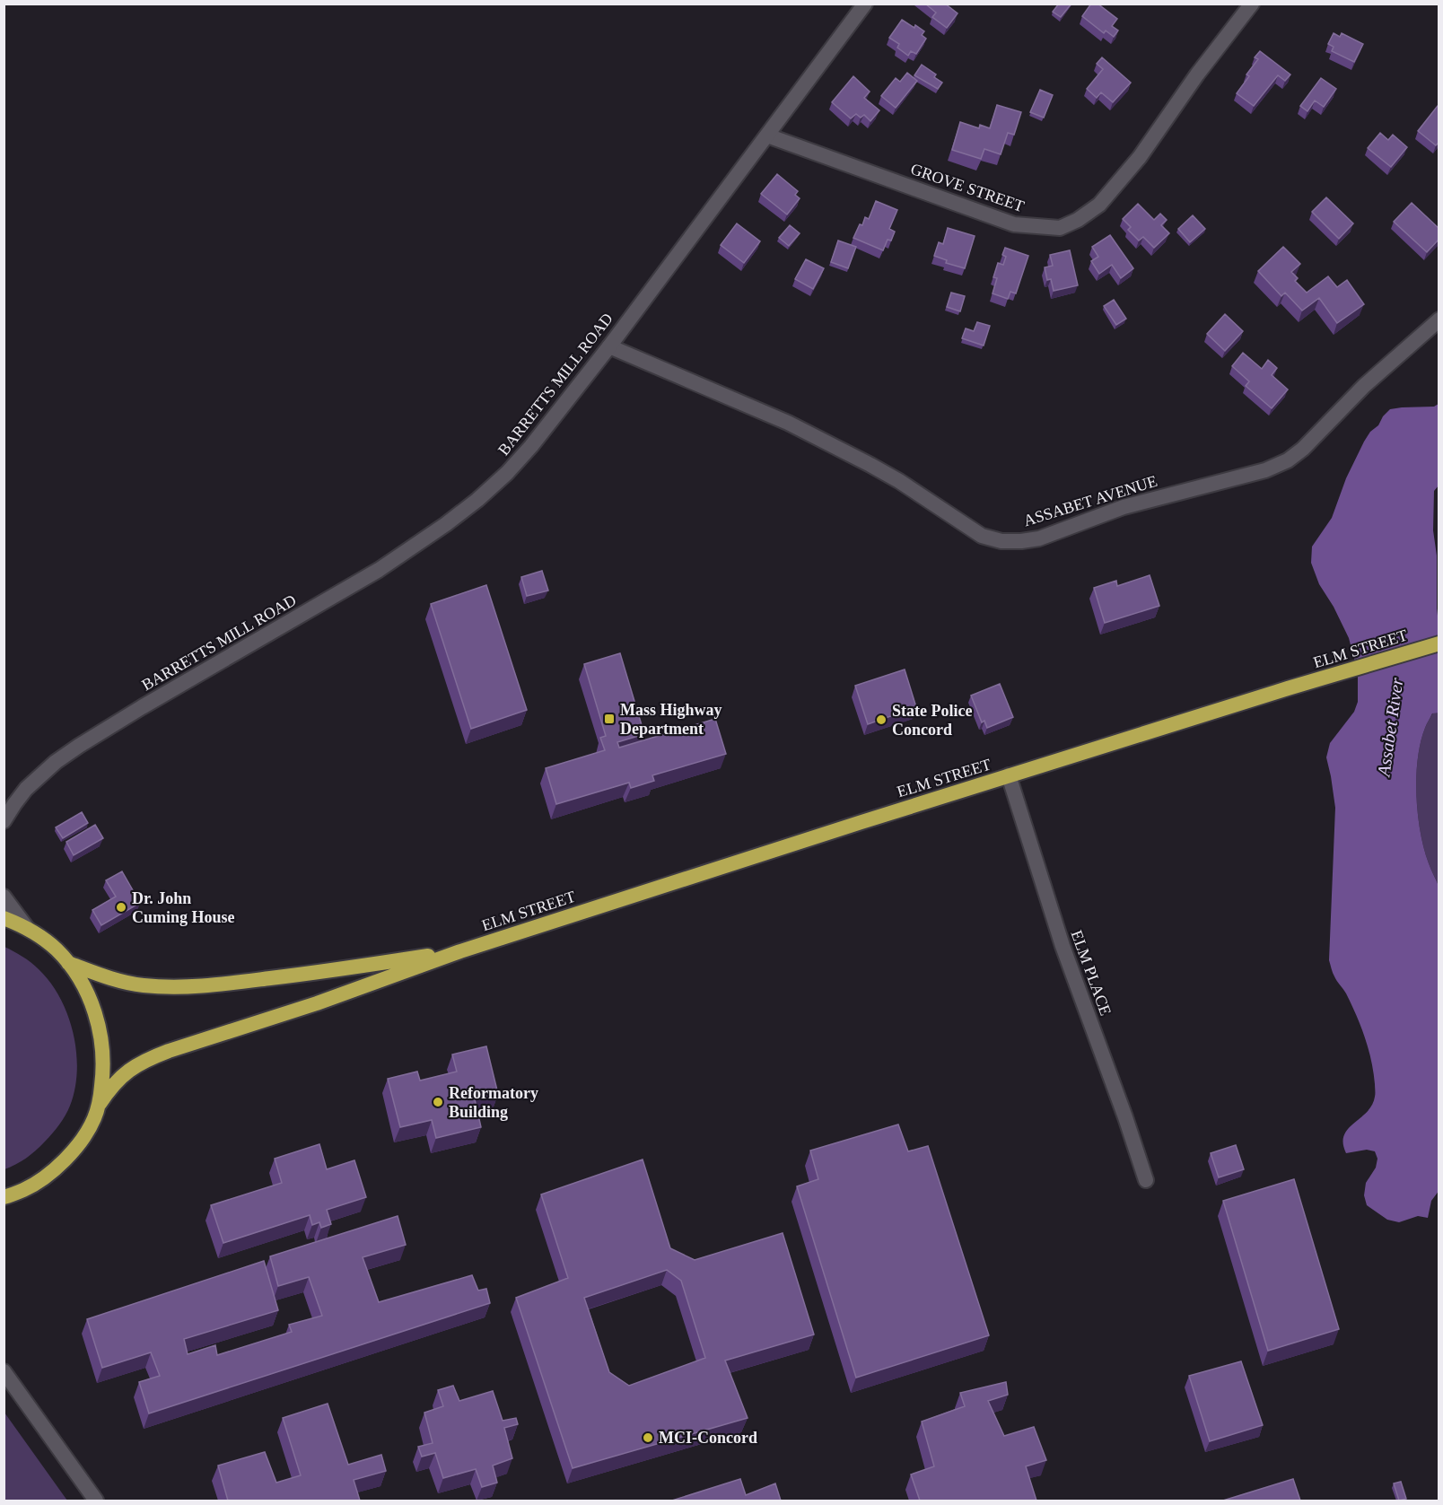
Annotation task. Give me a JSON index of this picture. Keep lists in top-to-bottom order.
{
  "streets": {
    "highway": ["ELM STREET"],
    "street": [
      "GROVE STREET",
      "BARRETTS MILL ROAD",
      "ASSABET AVENUE",
      "ELM PLACE"
    ]
  },
  "crossings": [
    ["GROVE STREET", "BARRETTS MILL ROAD"],
    ["BARRETTS MILL ROAD", "ASSABET AVENUE"],
    ["ELM STREET", "ELM PLACE"]
  ],
  "water": ["Assabet River"],
  "places": {
    "transit": ["Mass Highway Department"],
    "other": [
      "State Police Concord",
      "Dr. John Cuming House",
      "Reformatory Building",
      "MCI-Concord"
    ]
  }
}
